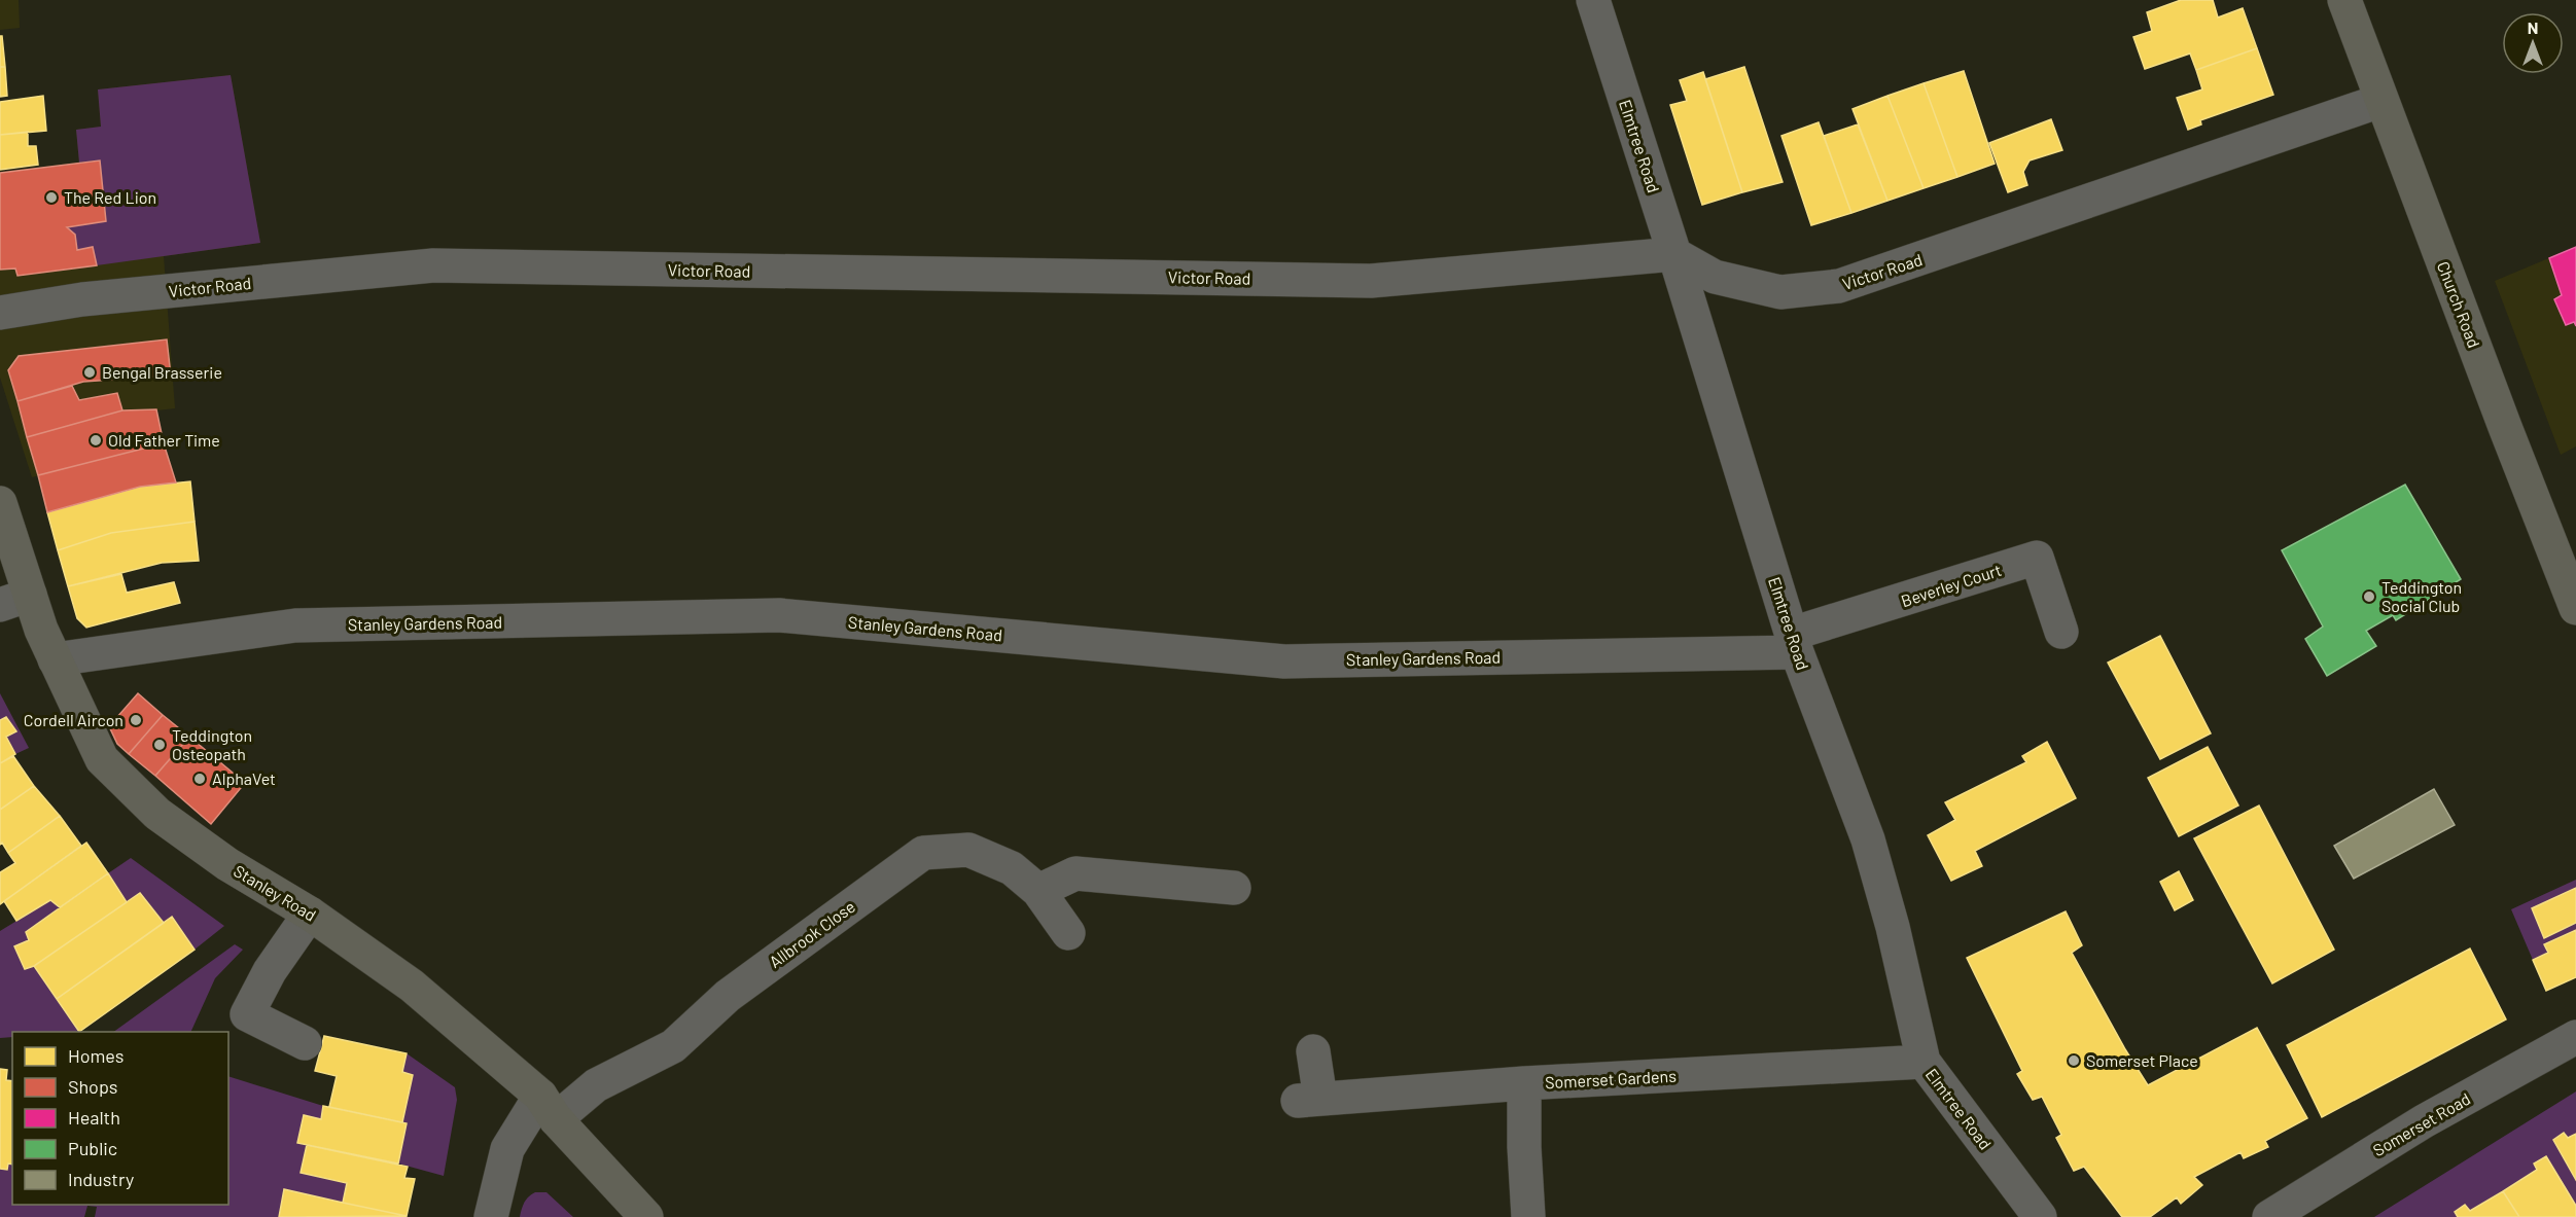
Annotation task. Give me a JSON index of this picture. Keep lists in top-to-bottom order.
{
  "streets": {
    "main road": ["Church Road", "Stanley Road"],
    "street": [
      "Elmtree Road",
      "Victor Road",
      "Beverley Court",
      "Stanley Gardens Road",
      "Allbrook Close",
      "Somerset Gardens",
      "Somerset Road"
    ]
  },
  "crossings": [
    ["Elmtree Road", "Victor Road"],
    ["Elmtree Road", "Beverley Court"],
    ["Elmtree Road", "Stanley Gardens Road"],
    ["Elmtree Road", "Somerset Gardens"],
    ["Victor Road", "Church Road"],
    ["Beverley Court", "Stanley Gardens Road"],
    ["Stanley Gardens Road", "Stanley Road"],
    ["Stanley Road", "Allbrook Close"]
  ],
  "places": [
    "The Red Lion",
    "Bengal Brasserie",
    "Old Father Time",
    "Teddington Social Club",
    "Cordell Aircon",
    "Teddington Osteopath",
    "AlphaVet",
    "Somerset Place"
  ],
  "legend": [
    "Homes",
    "Shops",
    "Health",
    "Public",
    "Industry"
  ],
  "north": "top"
}
